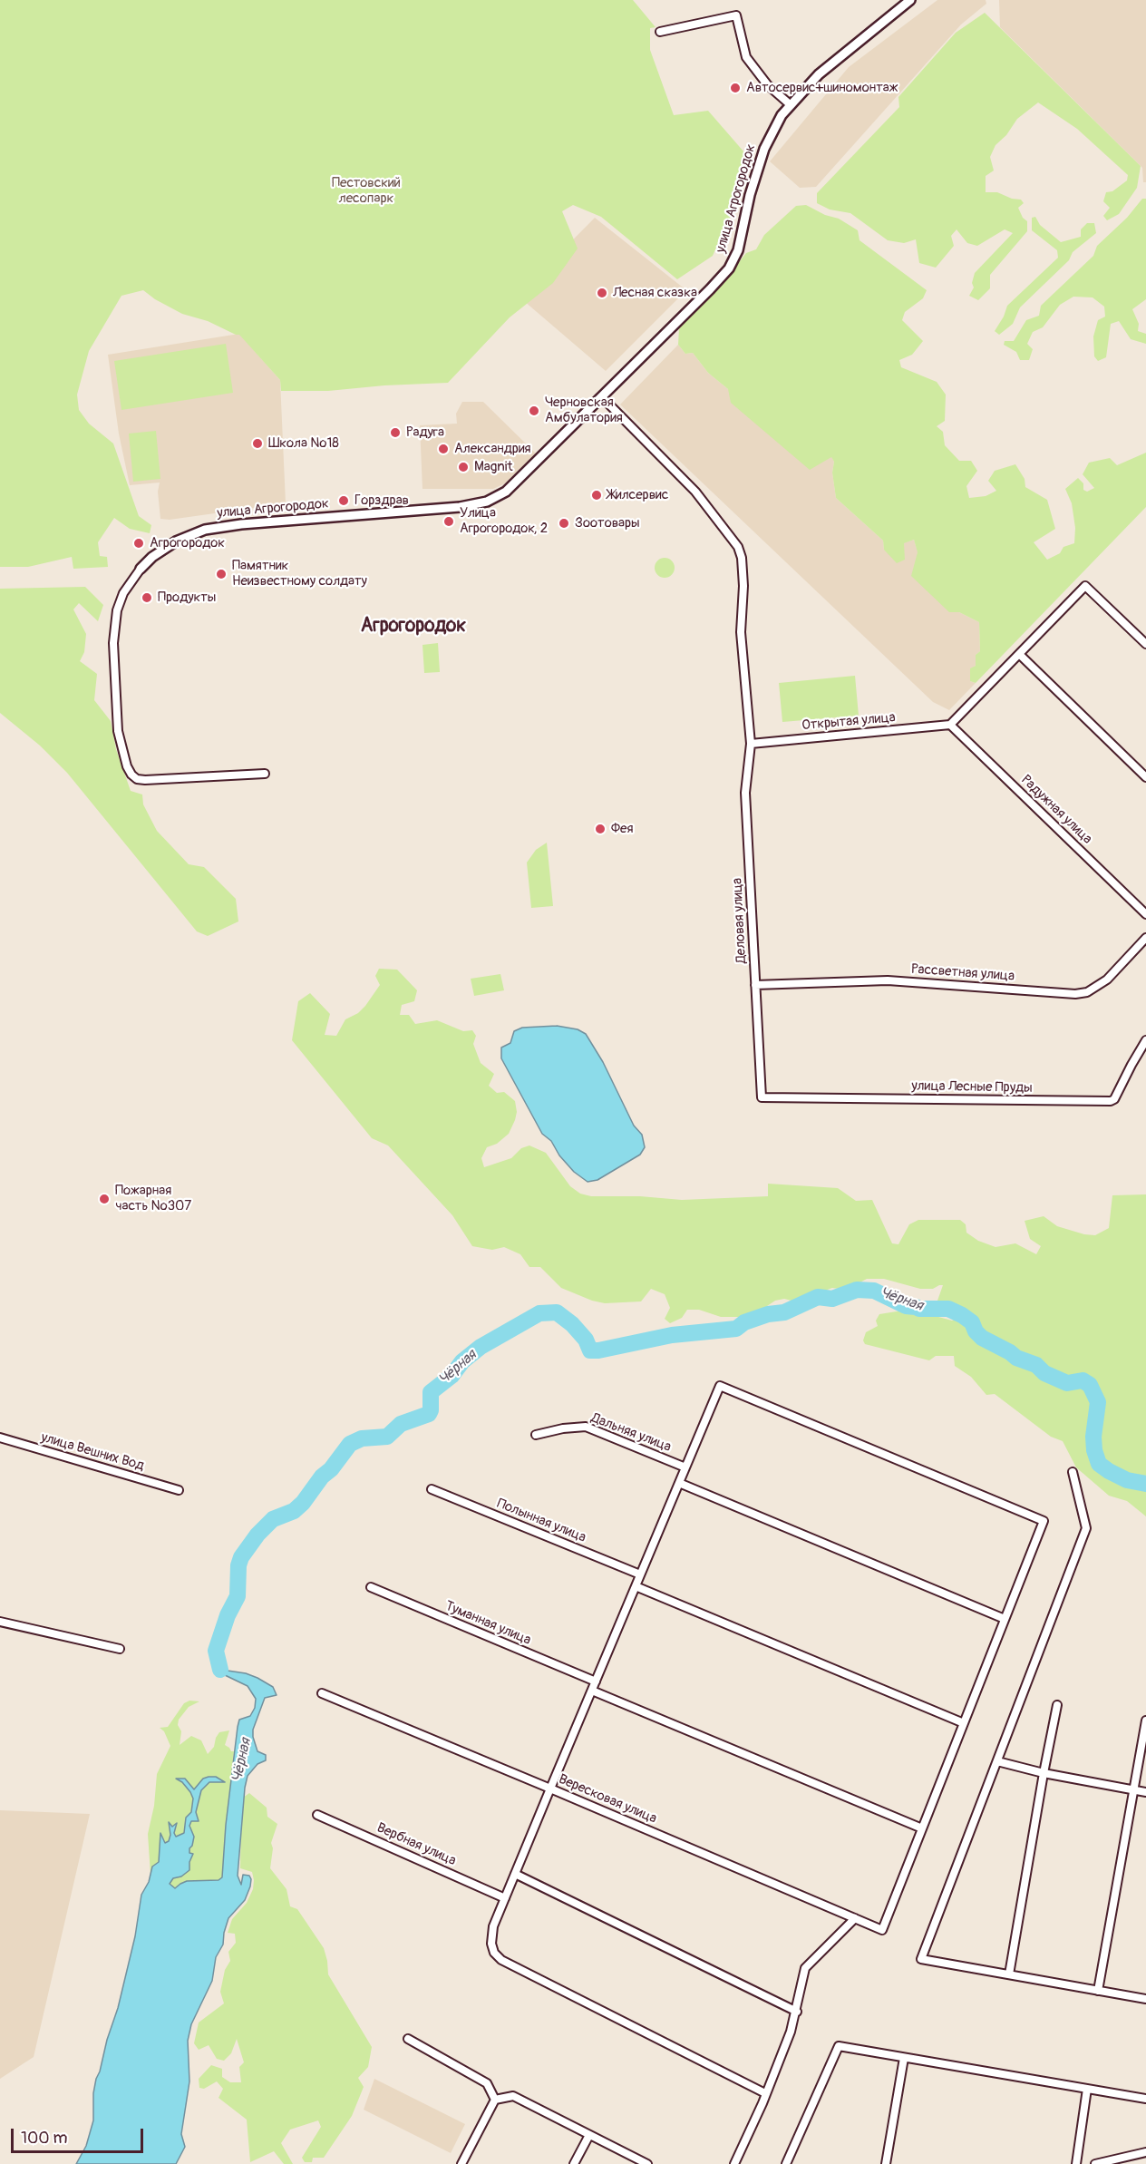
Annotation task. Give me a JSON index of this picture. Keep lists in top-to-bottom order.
{
  "streets": {
    "street": [
      "улица Агрогородок",
      "Открытая улица",
      "Радужная улица",
      "Деловая улица",
      "Рассветная улица",
      "улица Лесные Пруды",
      "Дальняя улица",
      "улица Вешних Вод",
      "Полынная улица",
      "Туманная улица",
      "Вересковая улица",
      "Вербная улица"
    ]
  },
  "crossings": [
    ["улица Агрогородок", "Деловая улица"],
    ["Открытая улица", "Радужная улица"],
    ["Открытая улица", "Деловая улица"],
    ["Деловая улица", "Рассветная улица"],
    ["Деловая улица", "улица Лесные Пруды"]
  ],
  "districts": ["Агрогородок"],
  "water": ["Чёрная"],
  "parks": ["Пестовский лесопарк"],
  "places": [
    "Автосервис+шиномонтаж",
    "Лесная сказка",
    "Черновская Амбулатория",
    "Радуга",
    "Школа №18",
    "Александрия",
    "Magnit",
    "Жилсервис",
    "Горздрав",
    "Улица Агрогородок, 2",
    "Зоотовары",
    "Агрогородок",
    "Памятник Неизвестному солдату",
    "Продукты",
    "Фея",
    "Пожарная часть №307"
  ],
  "scale_bar": "100 m"
}
